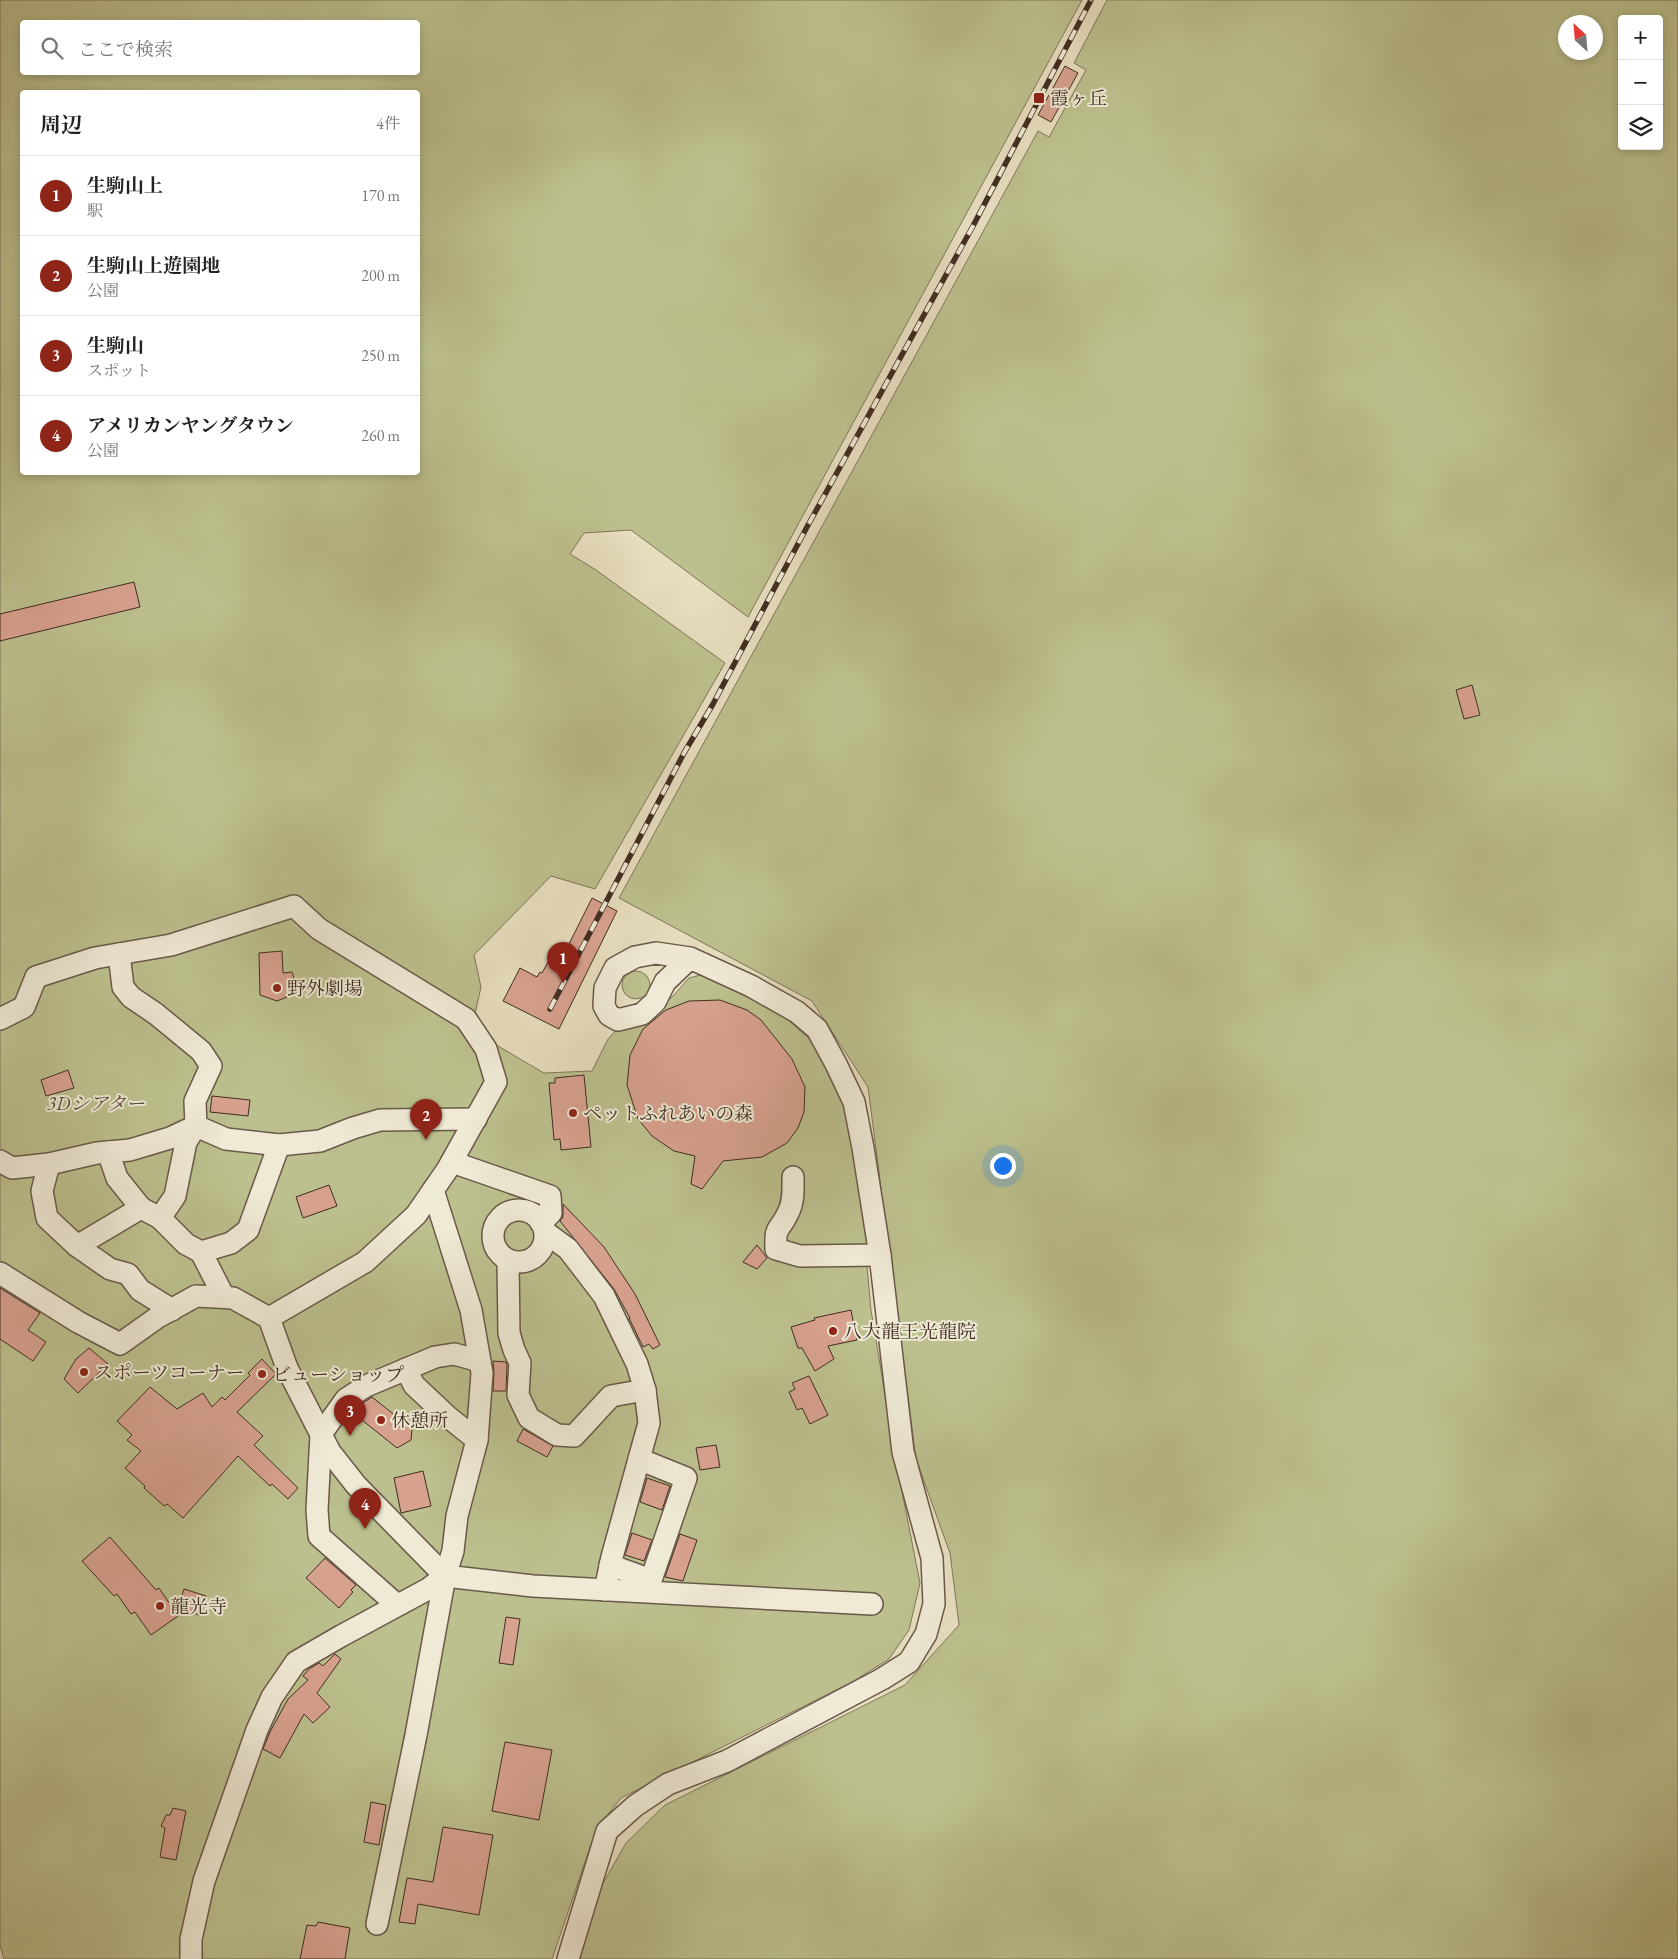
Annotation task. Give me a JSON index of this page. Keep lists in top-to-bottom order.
{
  "parks": ["3Dシアター"],
  "places": {
    "transit": ["霞ヶ丘"],
    "other": [
      "野外劇場",
      "ペットふれあいの森",
      "八大龍王光龍院",
      "スポーツコーナー",
      "ビューショップ",
      "休憩所",
      "龍光寺"
    ]
  },
  "north": "top left",
  "page": {
    "map_buttons": ["+", "−"],
    "search": "ここで検索",
    "heading": ["周辺", "4件"],
    "list": [
      {
        "mark": "1",
        "name": "生駒山上",
        "note": "駅",
        "value": "170 m"
      },
      {
        "mark": "2",
        "name": "生駒山上遊園地",
        "note": "公園",
        "value": "200 m"
      },
      {
        "mark": "3",
        "name": "生駒山",
        "note": "スポット",
        "value": "250 m"
      },
      {
        "mark": "4",
        "name": "アメリカンヤングタウン",
        "note": "公園",
        "value": "260 m"
      }
    ],
    "pins": [
      "1",
      "2",
      "3",
      "4"
    ]
  }
}
